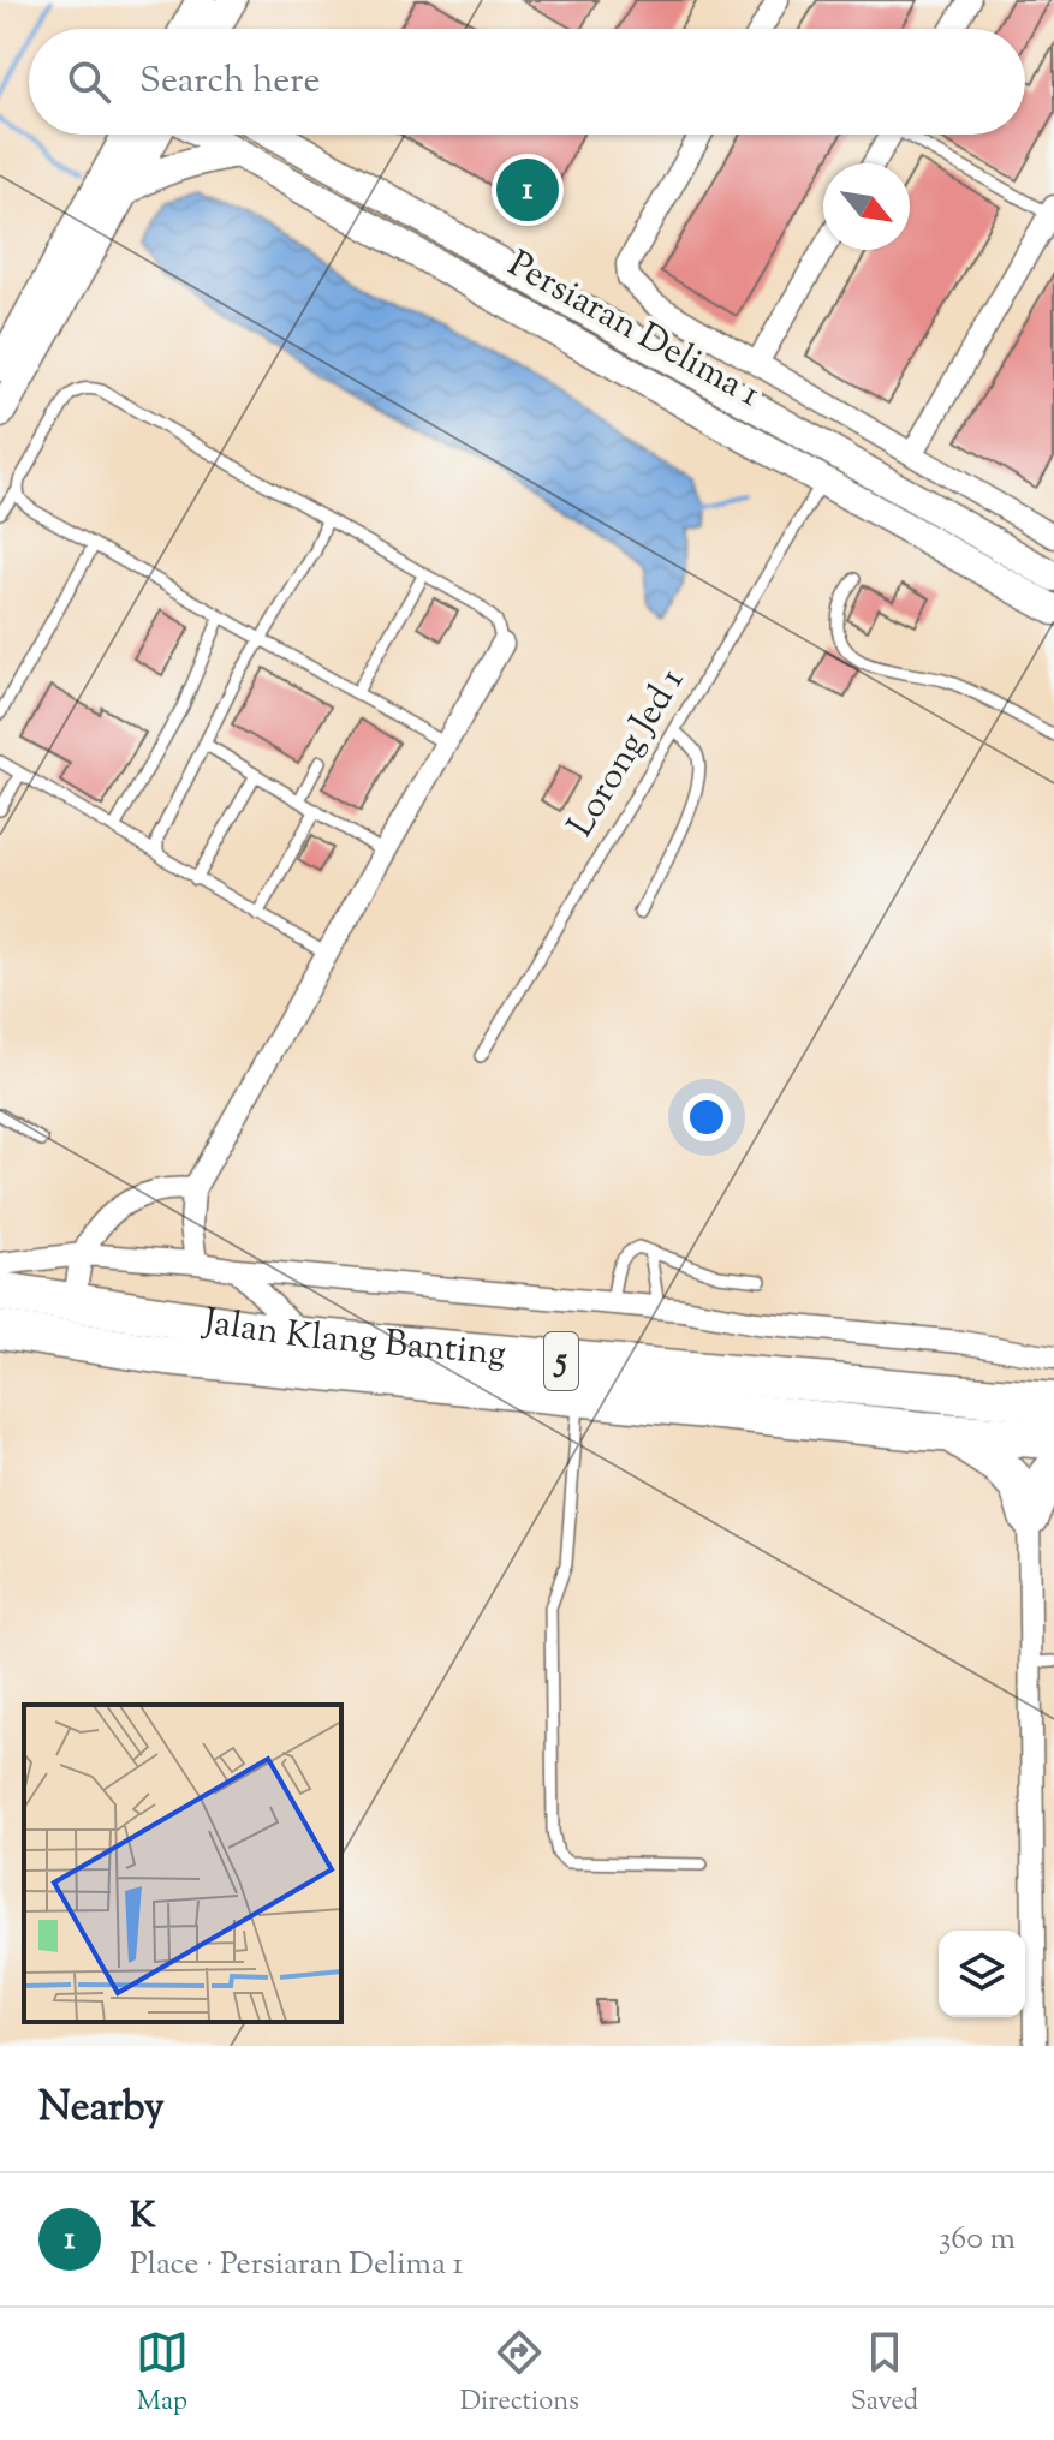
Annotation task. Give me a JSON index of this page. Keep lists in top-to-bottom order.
{
  "streets": {
    "highway": ["Jalan Klang Banting", "5"],
    "street": ["Persiaran Delima 1"],
    "lane": ["Lorong Jed 1"]
  },
  "crossings": [
    ["Persiaran Delima 1", "Lorong Jed 1"]
  ],
  "north": "bottom right",
  "page": {
    "search": "Search here",
    "pins": "1",
    "heading": "Nearby",
    "list": [
      {
        "mark": "1",
        "name": "K",
        "note": "Place · Persiaran Delima 1",
        "value": "360 m"
      }
    ],
    "nav": ["Map", "Directions", "Saved"]
  }
}
